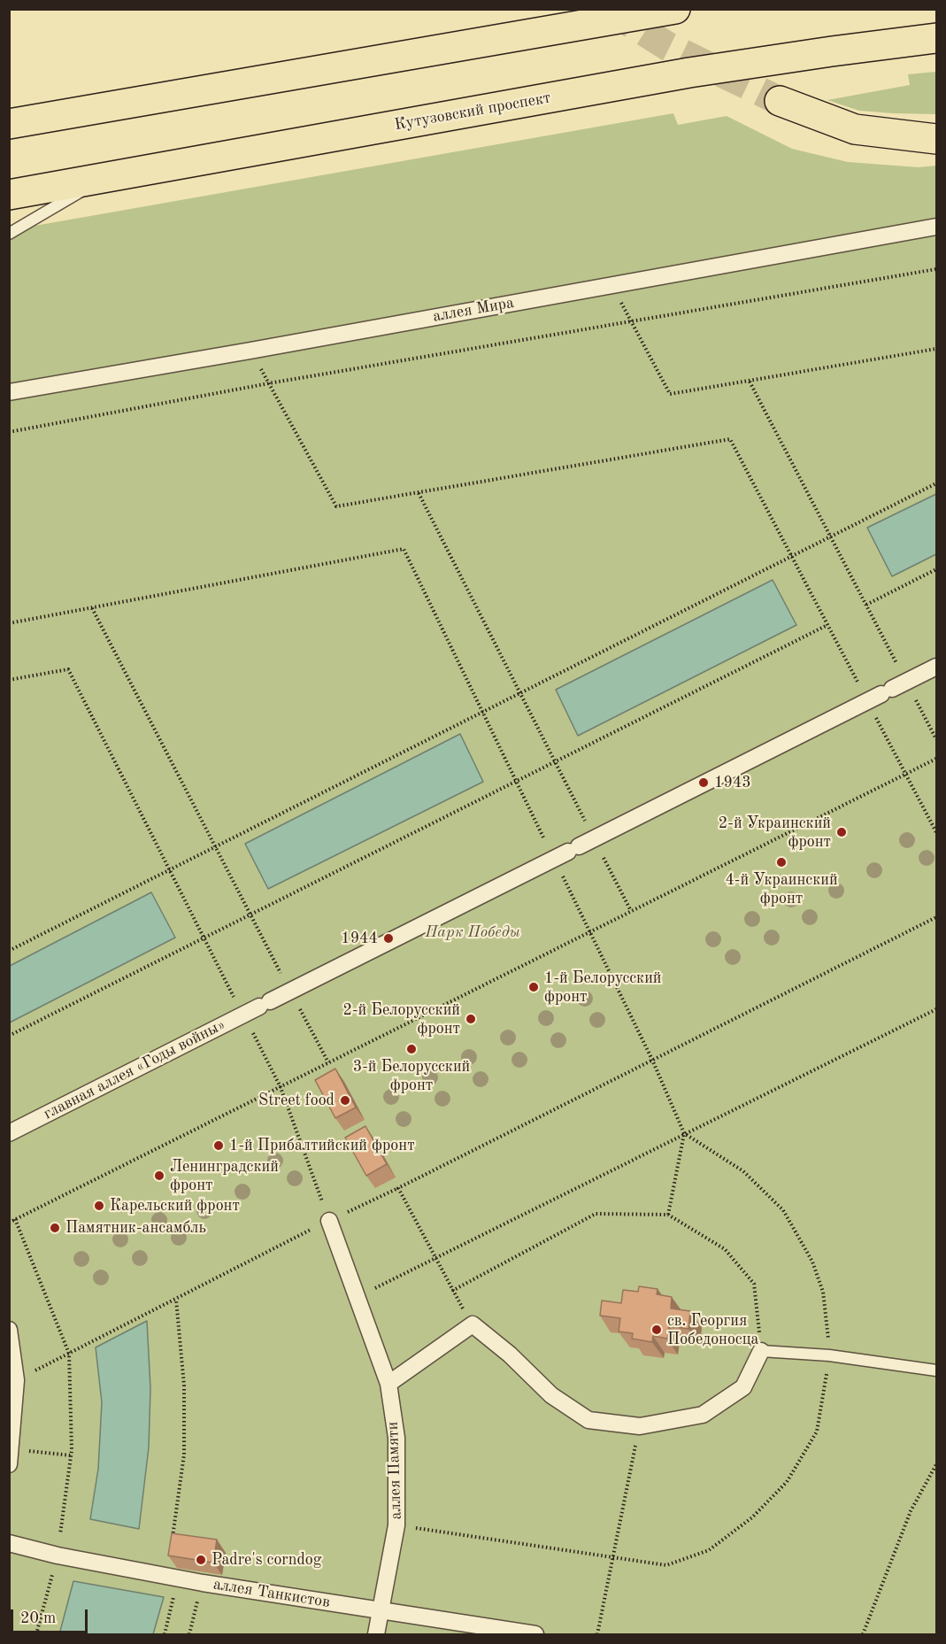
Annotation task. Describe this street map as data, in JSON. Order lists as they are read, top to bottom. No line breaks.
{"streets":{"main road":["Кутузовский проспект"],"street":["аллея Мира","главная аллея «Годы войны»","аллея Памяти","аллея Танкистов"]},"crossings":[["аллея Памяти","аллея Танкистов"]],"parks":["Парк Победы"],"places":["1943","2-й Украинский фронт","4-й Украинский фронт","1944","1-й Белорусский фронт","2-й Белорусский фронт","3-й Белорусский фронт","Street food","1-й Прибалтийский фронт","Ленинградский фронт","Карельский фронт","Памятник-ансамбль","св. Георгия Победоносца","Padre's corndog"],"scale_bar":"20 m"}
